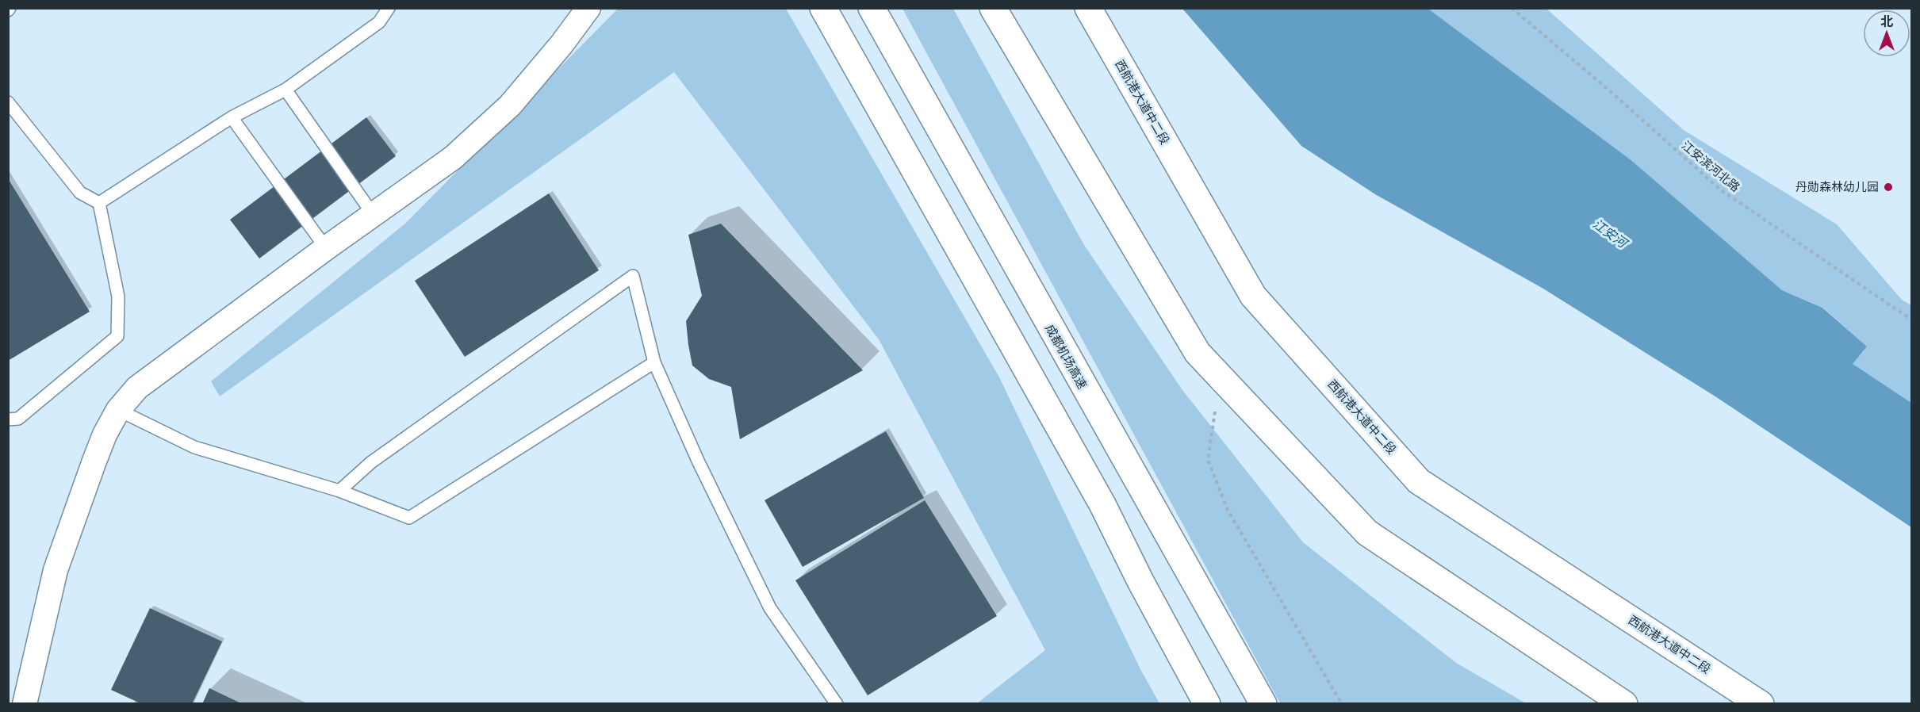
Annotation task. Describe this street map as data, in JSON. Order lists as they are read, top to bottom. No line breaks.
{"streets":{"main road":["西航港大道中二段","成都机场高速"],"path":["江安滨河北路"]},"water":["江安河"],"places":["丹勋森林幼儿园"],"north":"top"}
